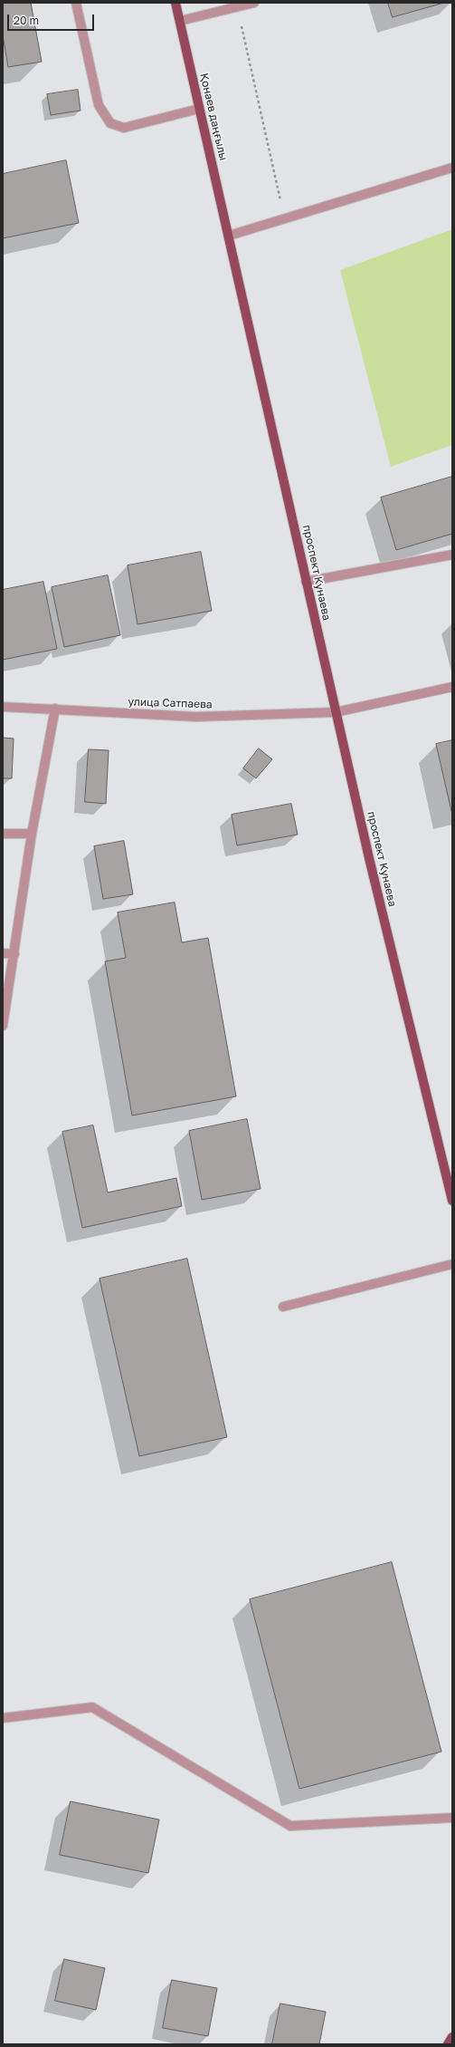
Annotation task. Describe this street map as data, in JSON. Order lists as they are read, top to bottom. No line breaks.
{"streets":{"main road":["Қонаев даңғылы","проспект Кунаева"],"street":["улица Сатпаева"]},"crossings":[["Қонаев даңғылы","проспект Кунаева"],["проспект Кунаева","улица Сатпаева"]],"scale_bar":"20 m"}
